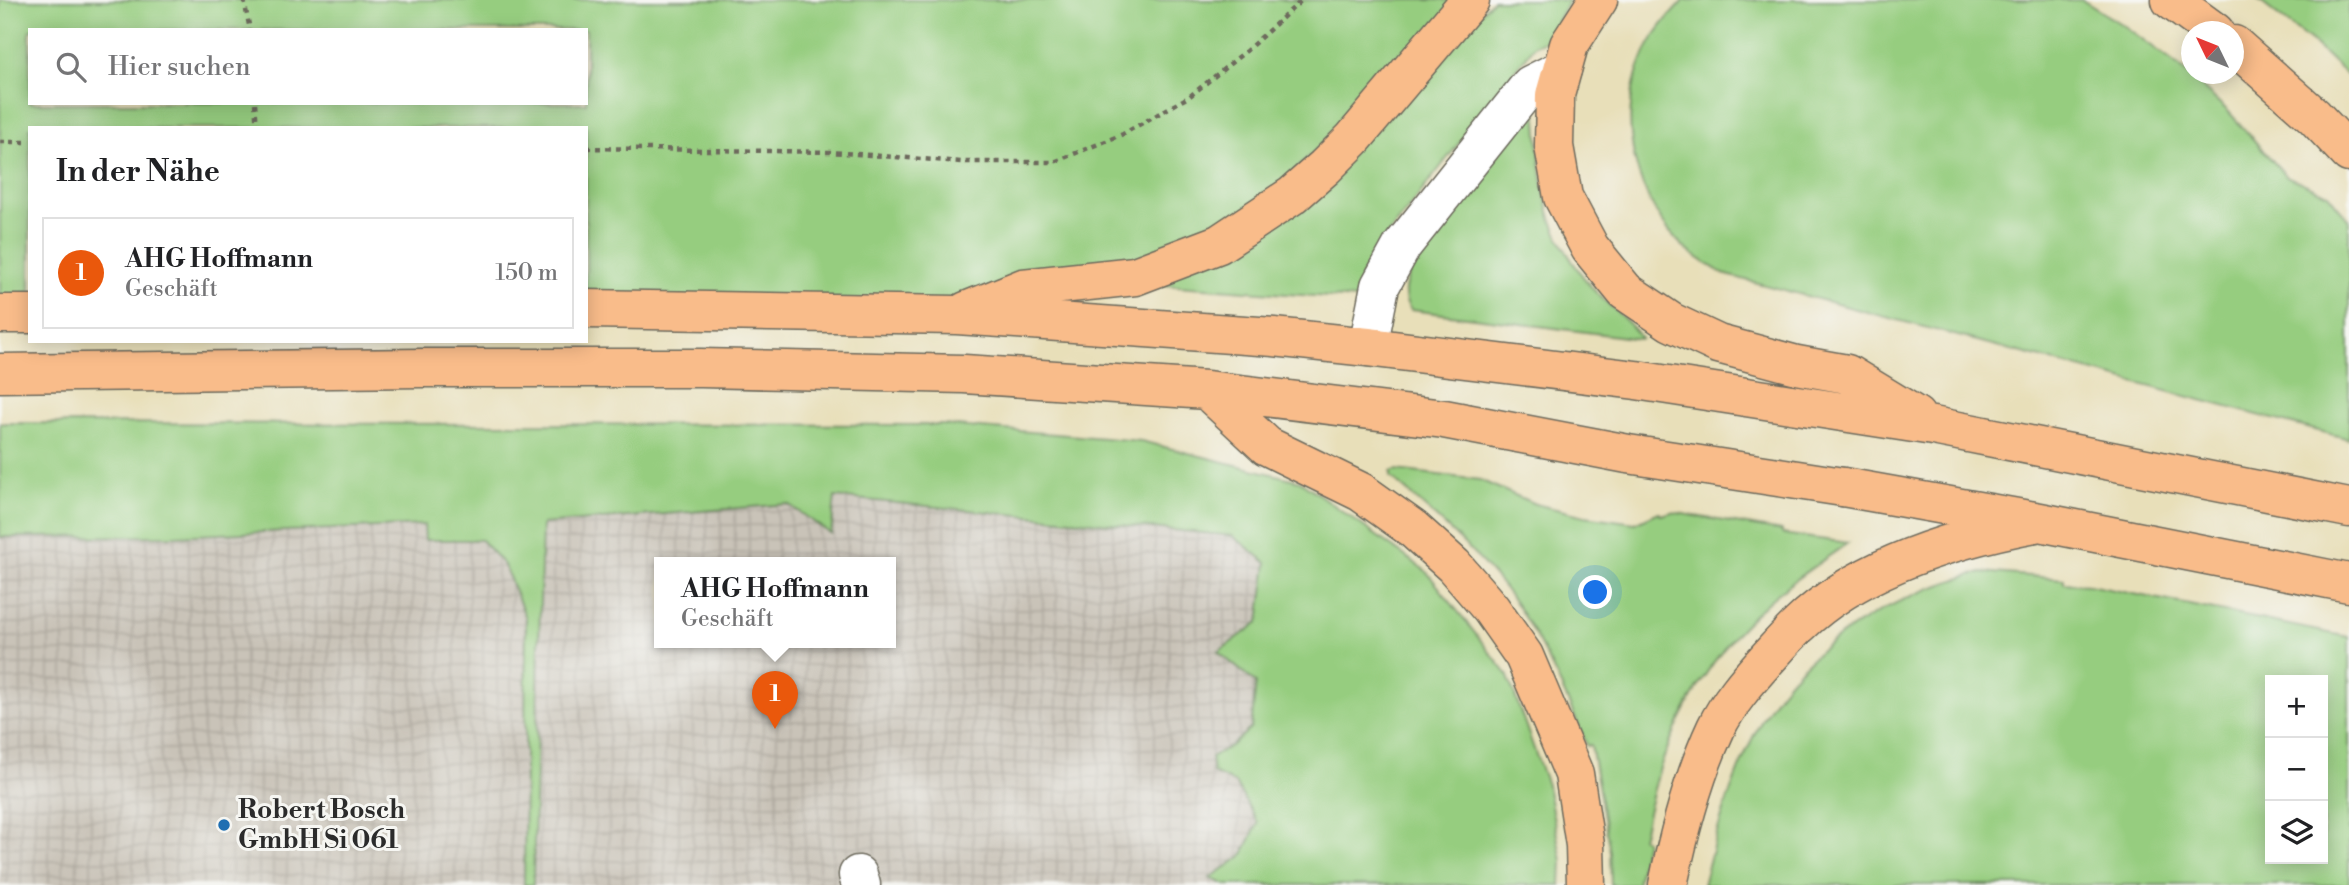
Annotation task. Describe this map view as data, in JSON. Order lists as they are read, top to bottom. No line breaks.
{"places":["Robert Bosch GmbH Si 061"],"north":"top left","page":{"search":"Hier suchen","heading":"In der Nähe","list":[{"mark":"1","name":"AHG Hoffmann","note":"Geschäft","value":"150 m"}],"popup":["AHG Hoffmann","Geschäft"],"pins":"1","map_buttons":["+","−"]}}
